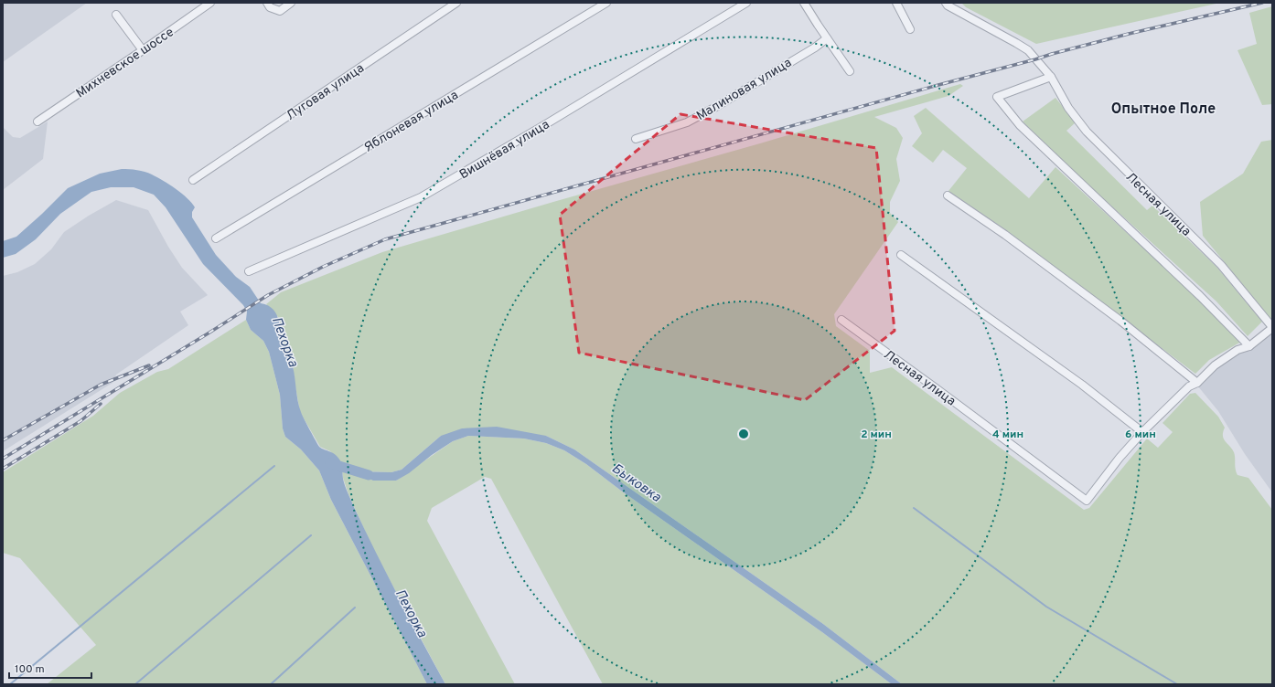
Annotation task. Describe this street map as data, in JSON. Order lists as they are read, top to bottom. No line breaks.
{"streets":{"street":["Михневское шоссе","Малиновая улица","Луговая улица","Яблоневая улица","Вишнёвая улица","Лесная улица"]},"districts":["Опытное Поле"],"water":["Пехорка","Быковка"],"scale_bar":"100 m","rings":["2 мин","4 мин","6 мин"]}
